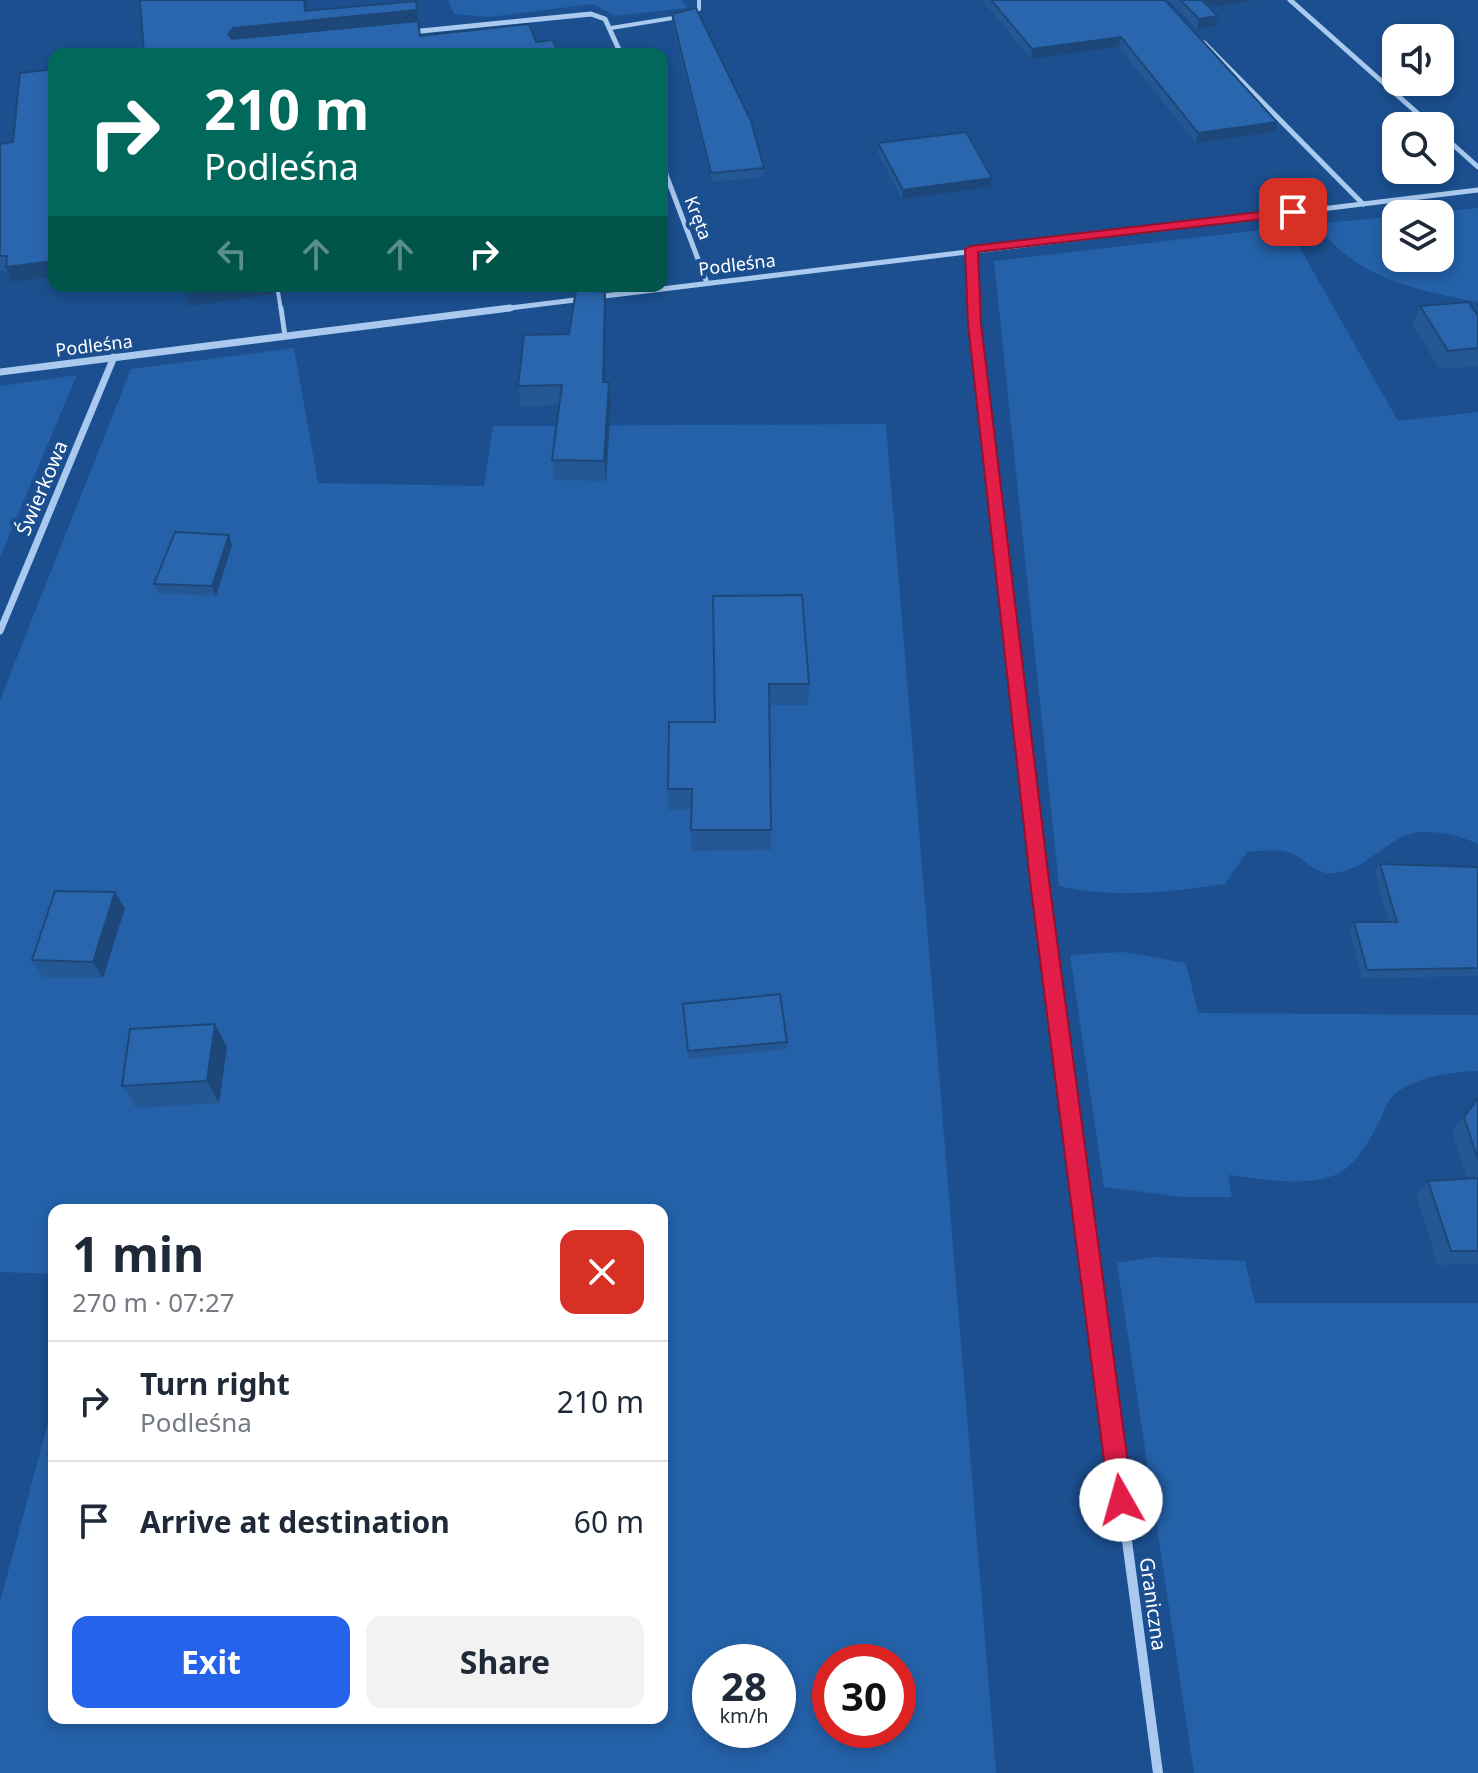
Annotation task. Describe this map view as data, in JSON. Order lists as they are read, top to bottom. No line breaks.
{"streets":{"street":["Kręta","Podleśna","Świerkowa","Graniczna"]},"crossings":[["Kręta","Podleśna"],["Podleśna","Świerkowa"],["Podleśna","Graniczna"]],"page":{"turn":["210 m","Podleśna"],"heading":["1 min","270 m · 07:27"],"list":[{"name":"Turn right","note":"Podleśna","value":"210 m"},{"name":"Arrive at destination","value":"60 m"}],"buttons":["Exit","Share"],"speed":"28 km/h","limit":"30"}}
